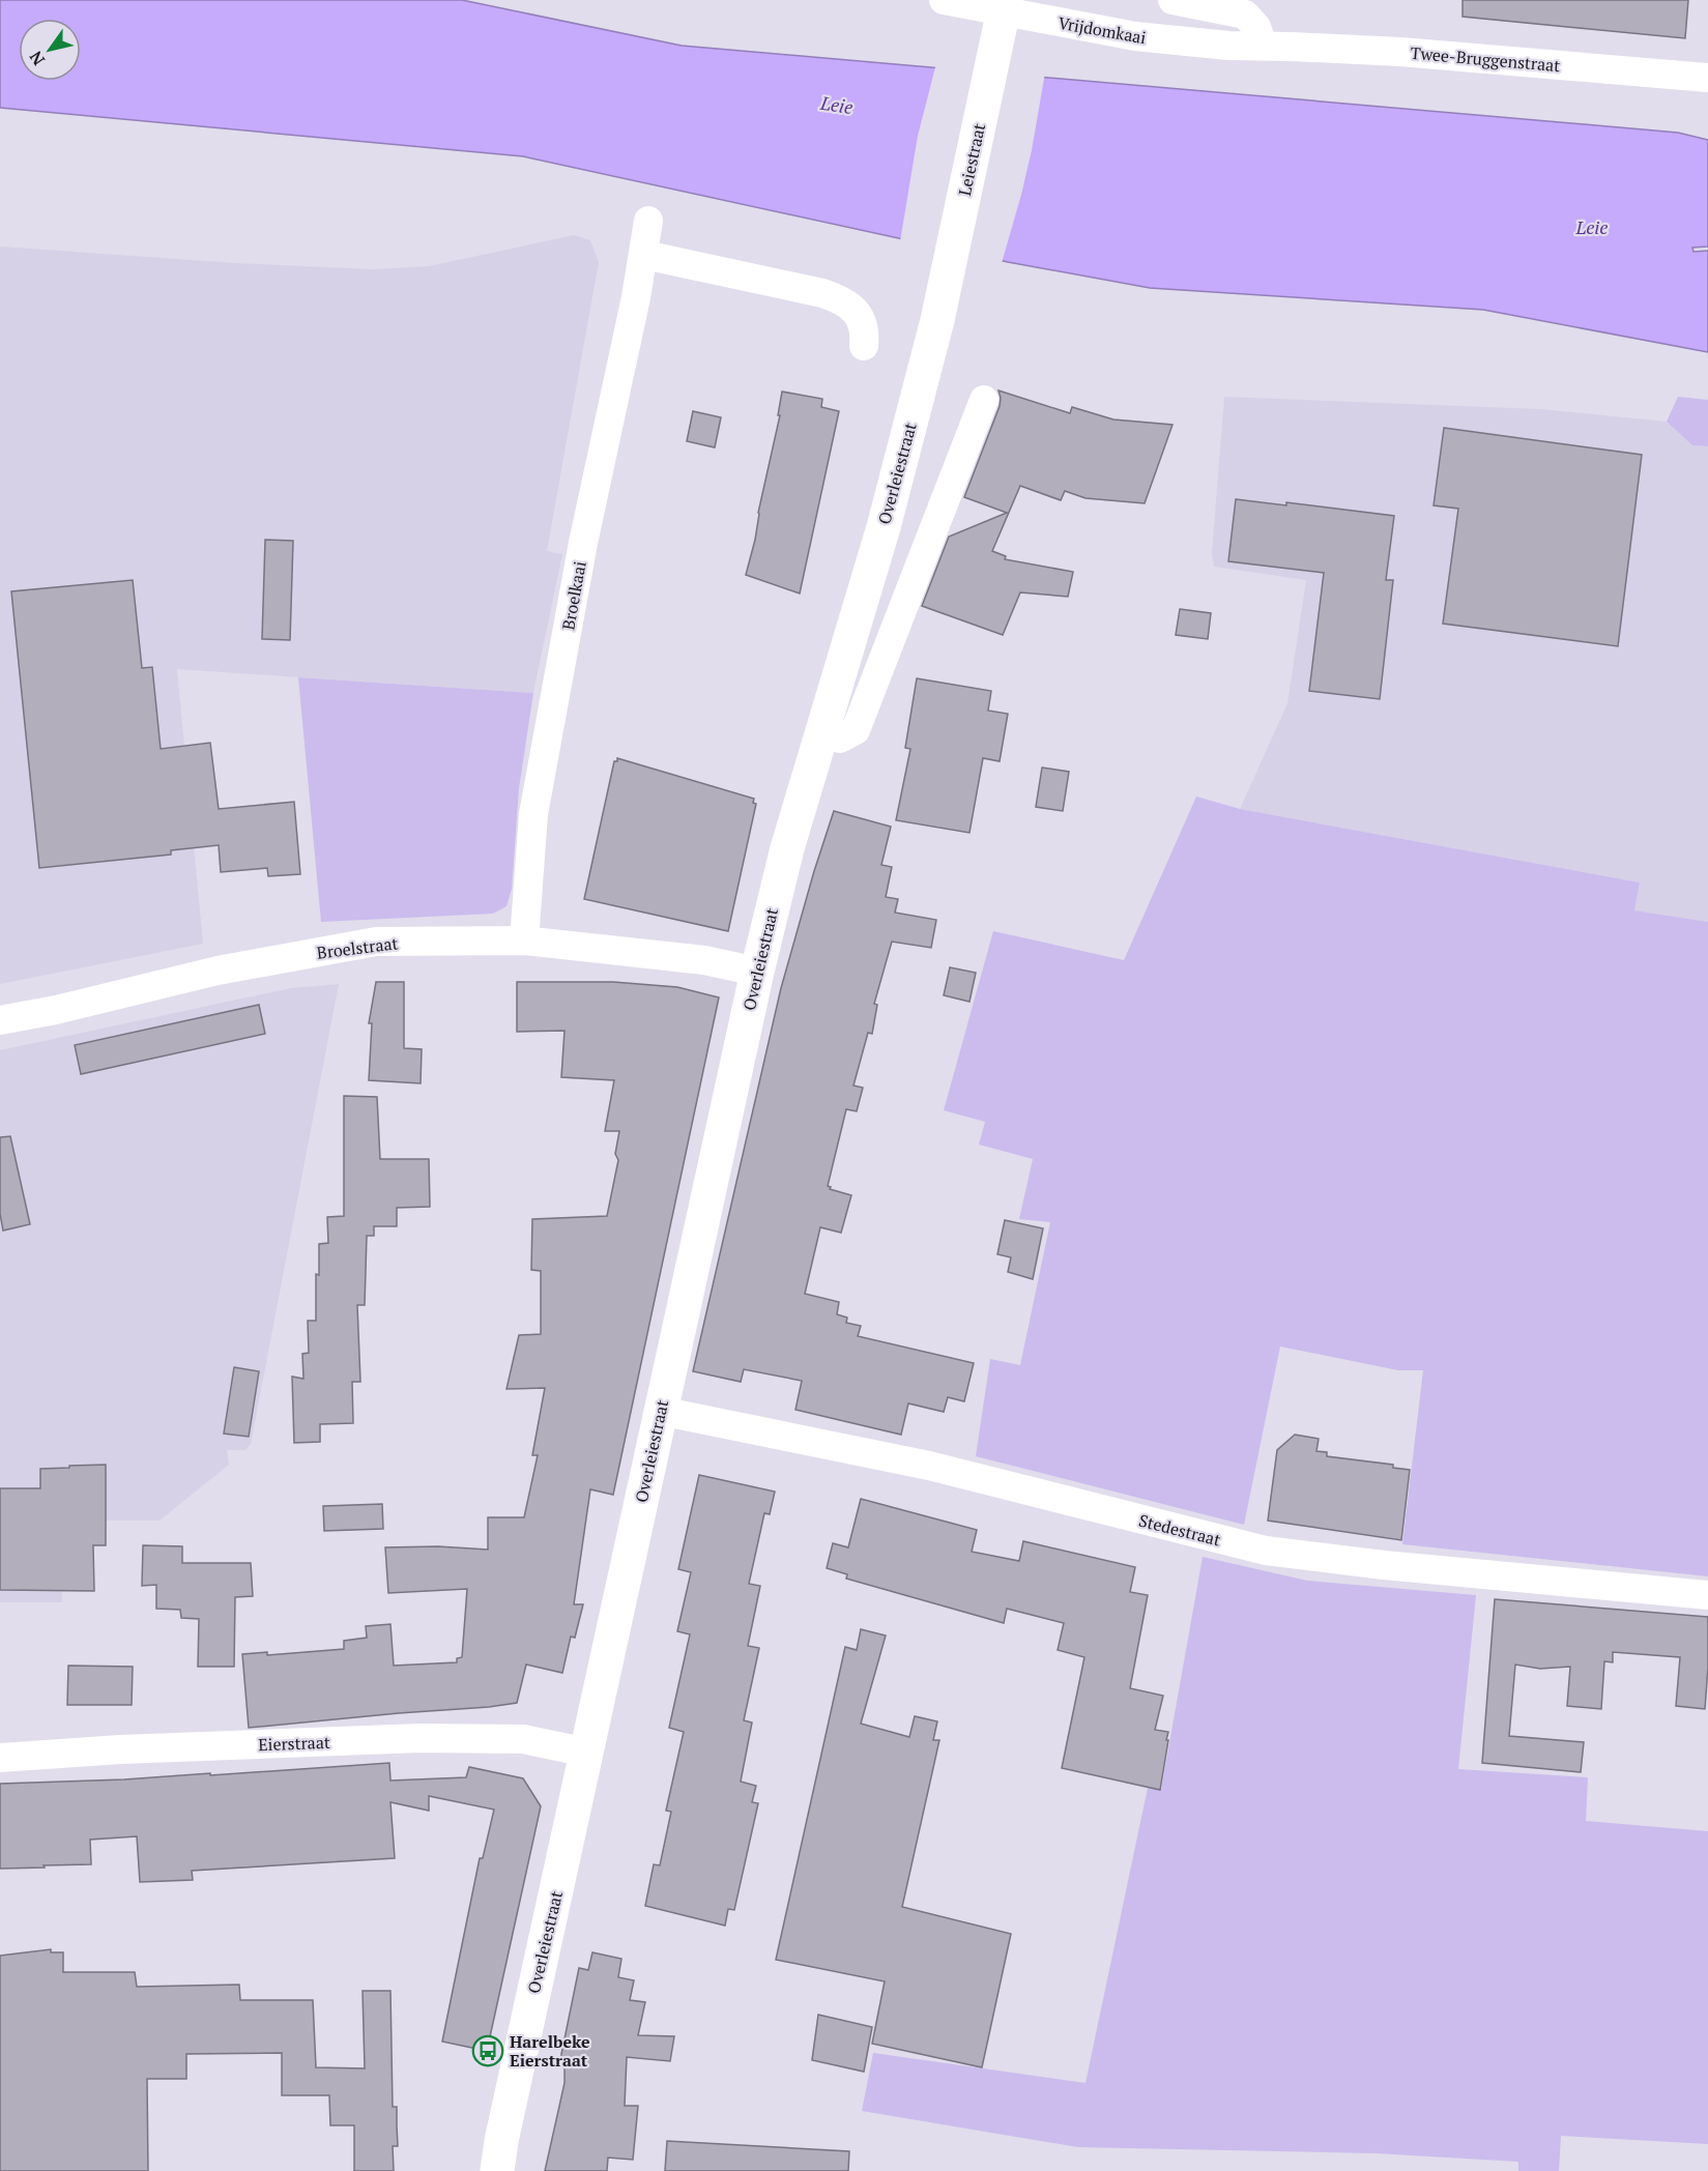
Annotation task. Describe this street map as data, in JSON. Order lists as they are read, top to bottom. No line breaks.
{"streets":{"main road":["Leiestraat","Overleiestraat"],"street":["Vrijdomkaai","Twee-Bruggenstraat","Broelkaai","Broelstraat","Stedestraat","Eierstraat"]},"crossings":[["Vrijdomkaai","Twee-Bruggenstraat"],["Leiestraat","Overleiestraat"],["Overleiestraat","Broelstraat"],["Overleiestraat","Stedestraat"],["Overleiestraat","Eierstraat"],["Broelkaai","Broelstraat"]],"water":["Leie"],"places":{"bus stop":["Harelbeke Eierstraat"]},"north":"bottom left"}
